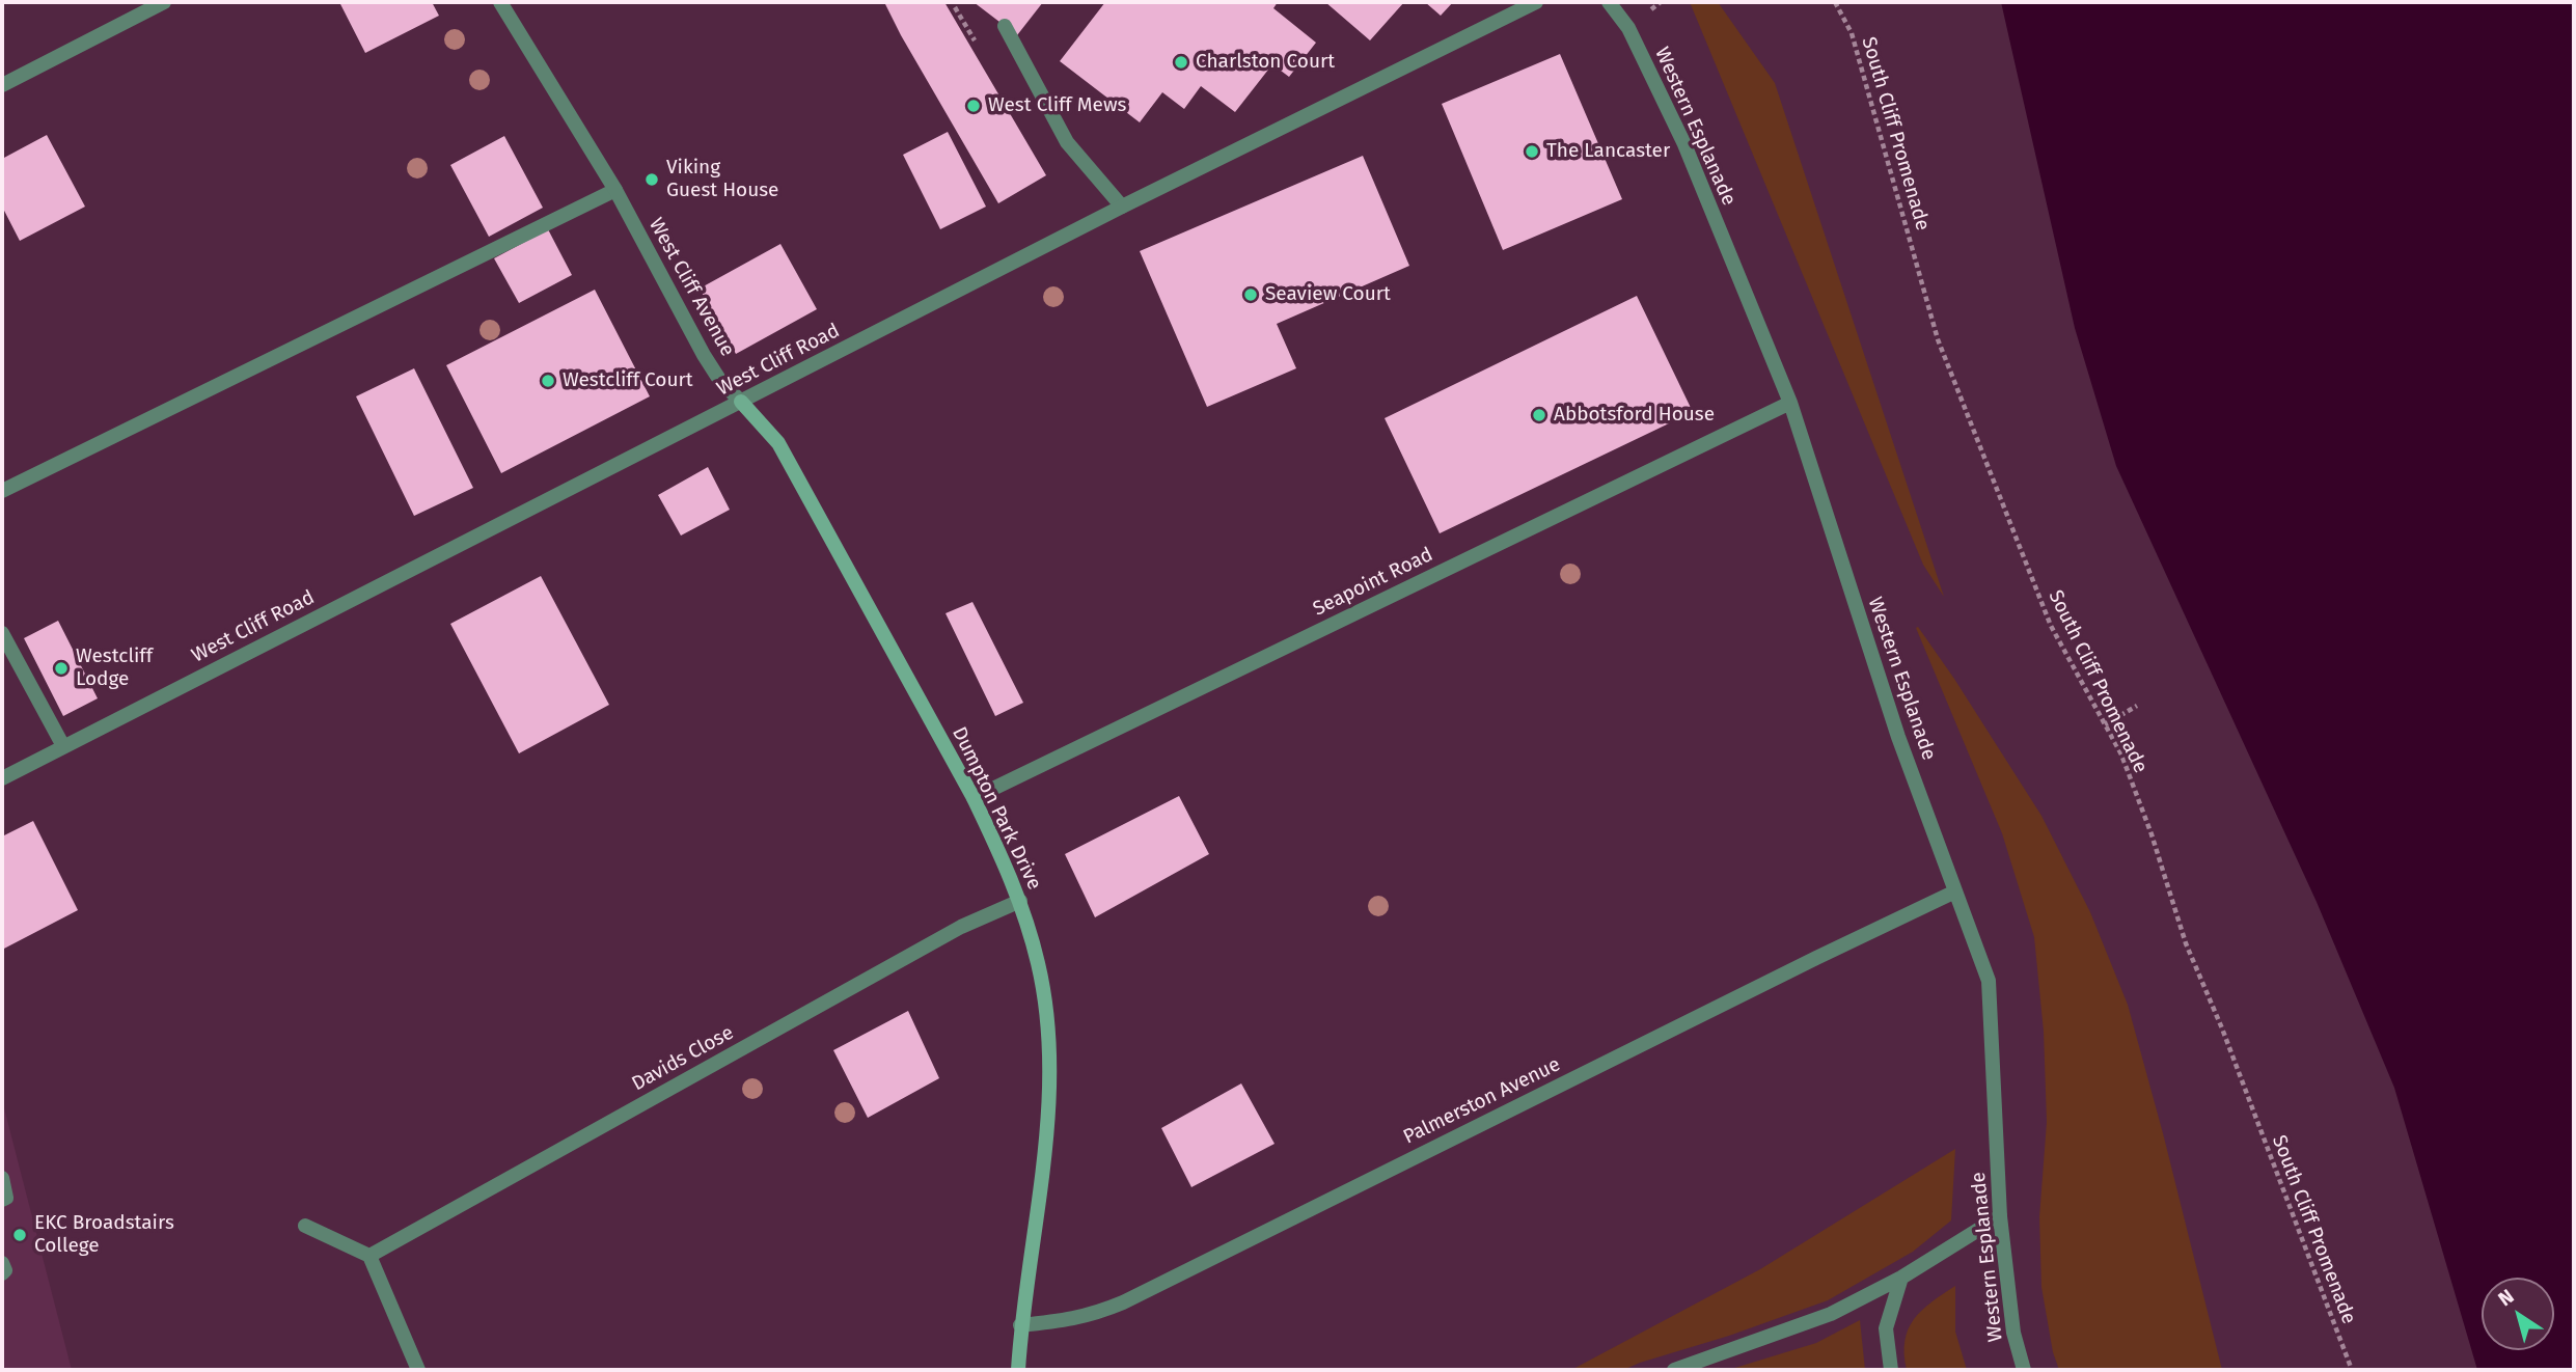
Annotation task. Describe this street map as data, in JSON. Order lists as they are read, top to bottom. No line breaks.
{"streets":{"street":["Western Esplanade","West Cliff Avenue","West Cliff Road","Seapoint Road","Dumpton Park Drive","Davids Close","Palmerston Avenue"],"path":["South Cliff Promenade"]},"crossings":[["Western Esplanade","Seapoint Road"],["Western Esplanade","Palmerston Avenue"],["West Cliff Avenue","West Cliff Road"],["West Cliff Avenue","Dumpton Park Drive"],["West Cliff Road","Dumpton Park Drive"],["Seapoint Road","Dumpton Park Drive"],["Dumpton Park Drive","Davids Close"],["Dumpton Park Drive","Palmerston Avenue"]],"places":["Charlston Court","West Cliff Mews","The Lancaster","Viking Guest House","Seaview Court","Westcliff Court","Abbotsford House","Westcliff Lodge","EKC Broadstairs College"],"north":"top left"}
